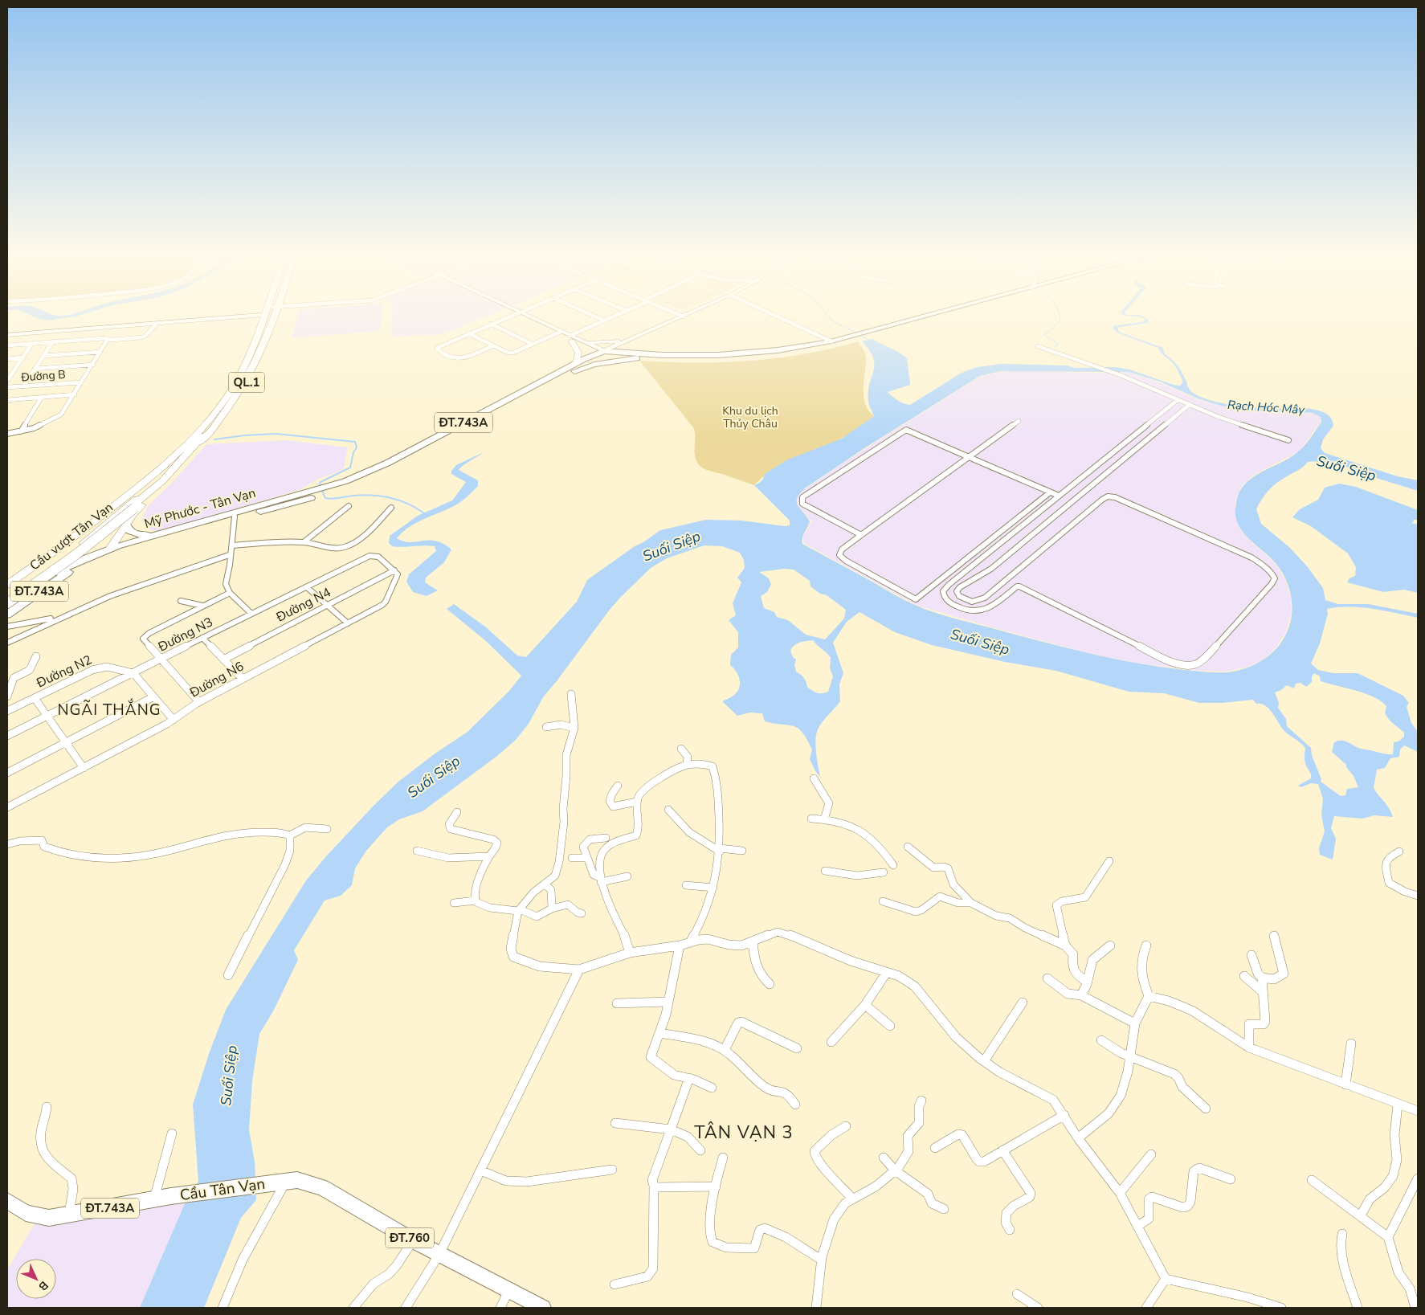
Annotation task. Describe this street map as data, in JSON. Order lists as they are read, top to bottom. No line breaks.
{"streets":{"highway":["QL.1","Cầu vượt Tân Vạn"],"main road":["ĐT.743A","Mỹ Phước - Tân Vạn","Cầu Tân Vạn","ĐT.760"],"street":["Đường B","Đường N4","Đường N3","Đường N2","Đường N6"]},"crossings":[["QL.1","Cầu vượt Tân Vạn"],["ĐT.743A","Mỹ Phước - Tân Vạn"],["ĐT.743A","Cầu Tân Vạn"],["Đường N4","Đường N3"],["Đường N4","Đường N6"],["Đường N3","Đường N2"],["Đường N3","Đường N6"],["Cầu Tân Vạn","ĐT.760"]],"districts":["NGÃI THẮNG","TÂN VẠN 3"],"water":["Rạch Hóc Mây","Suối Siệp"],"parks":["Khu du lịch Thủy Châu"],"north":"bottom right"}
